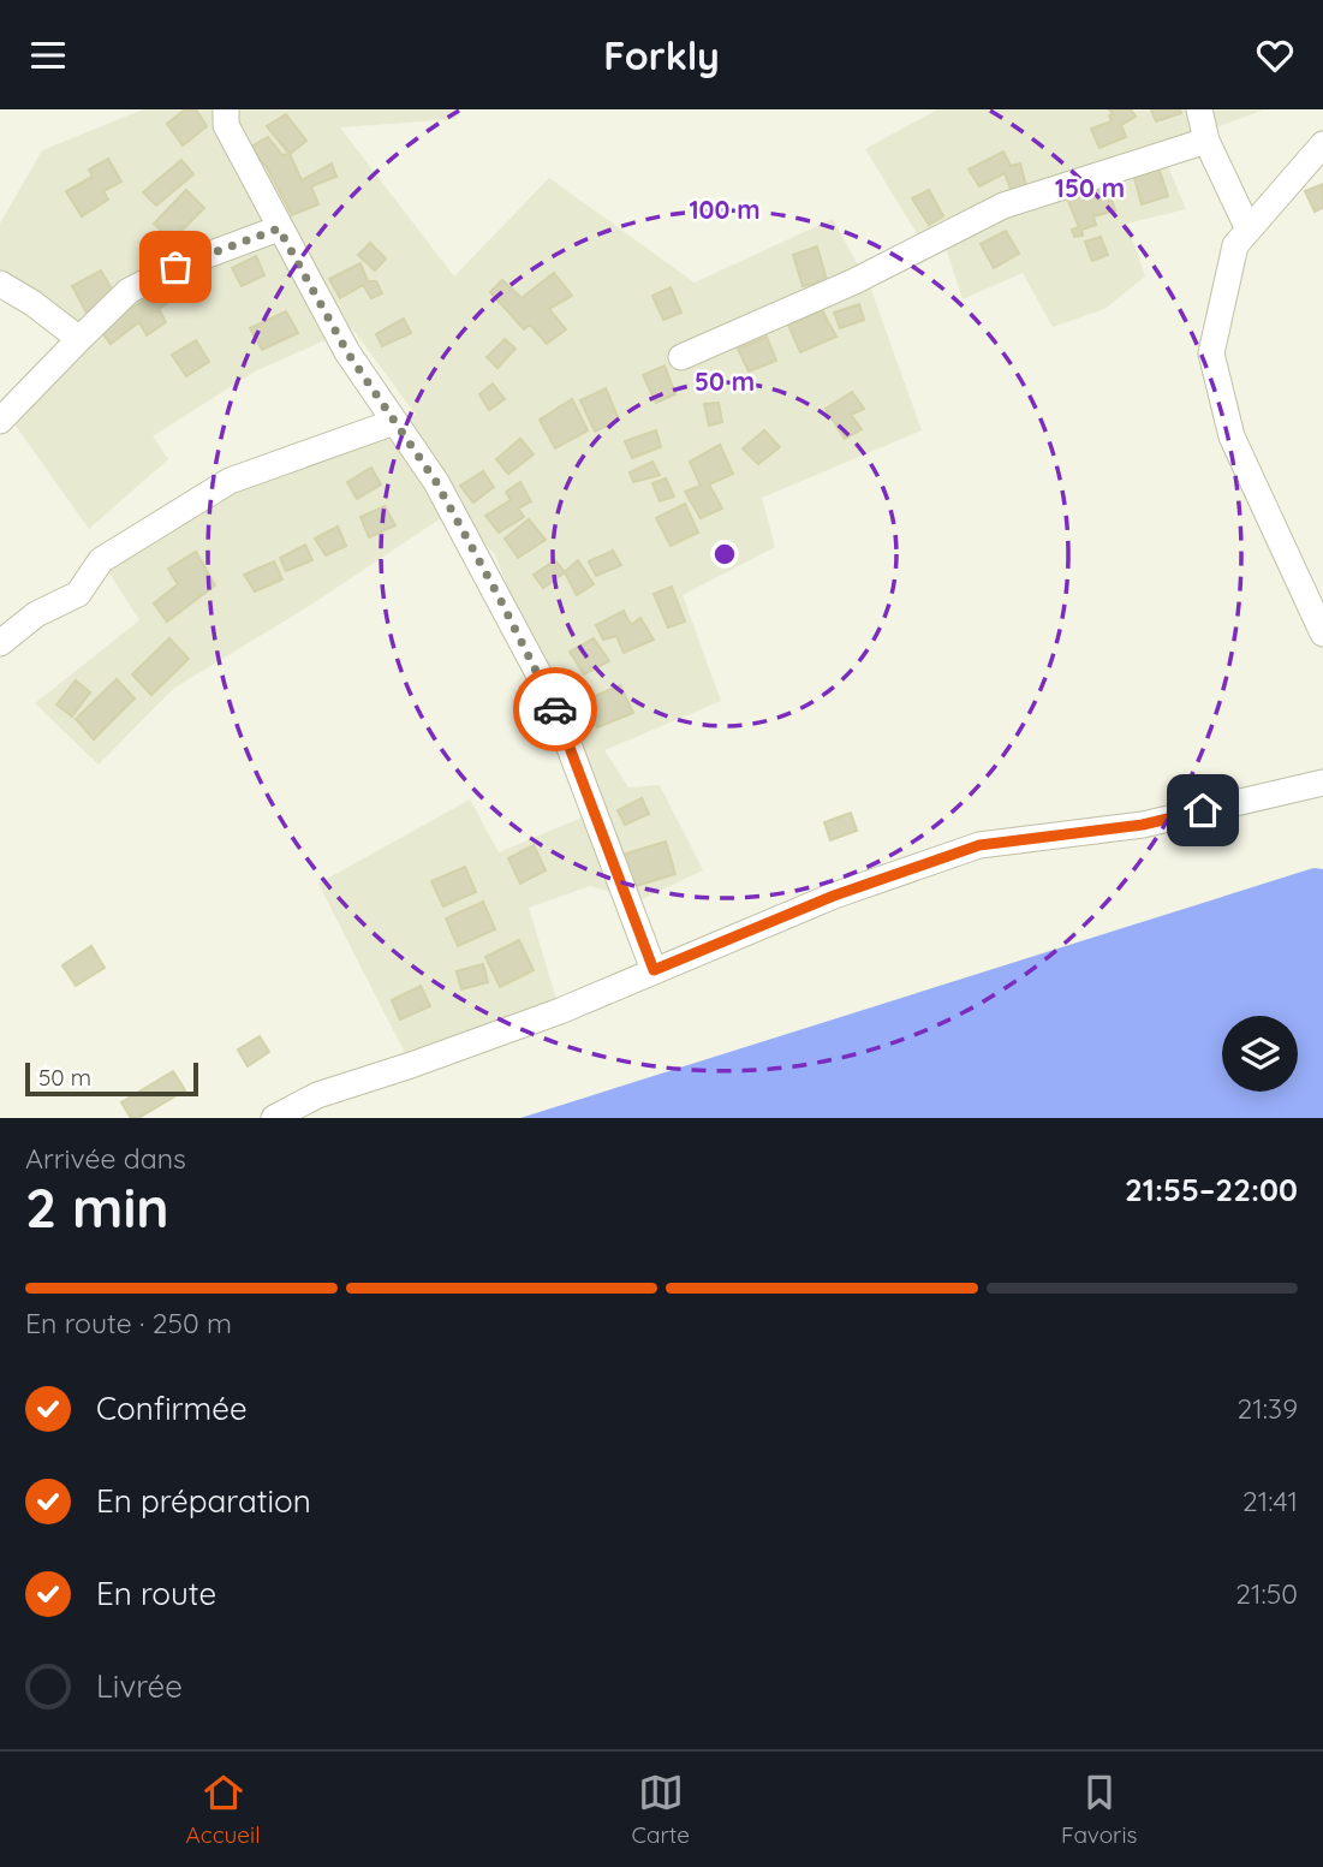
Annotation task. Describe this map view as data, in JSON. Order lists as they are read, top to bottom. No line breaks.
{"scale_bar":"50 m","page":{"header":"Forkly","scale":"50 m","heading":["2 min","Arrivée dans","21:55–22:00"],"bar":"En route · 250 m","list":[["Confirmée","21:39"],["En préparation","21:41"],["En route","21:50"],"Livrée"],"tabs":["Accueil","Carte","Favoris"]},"rings":["150 m","100 m","50 m"]}
